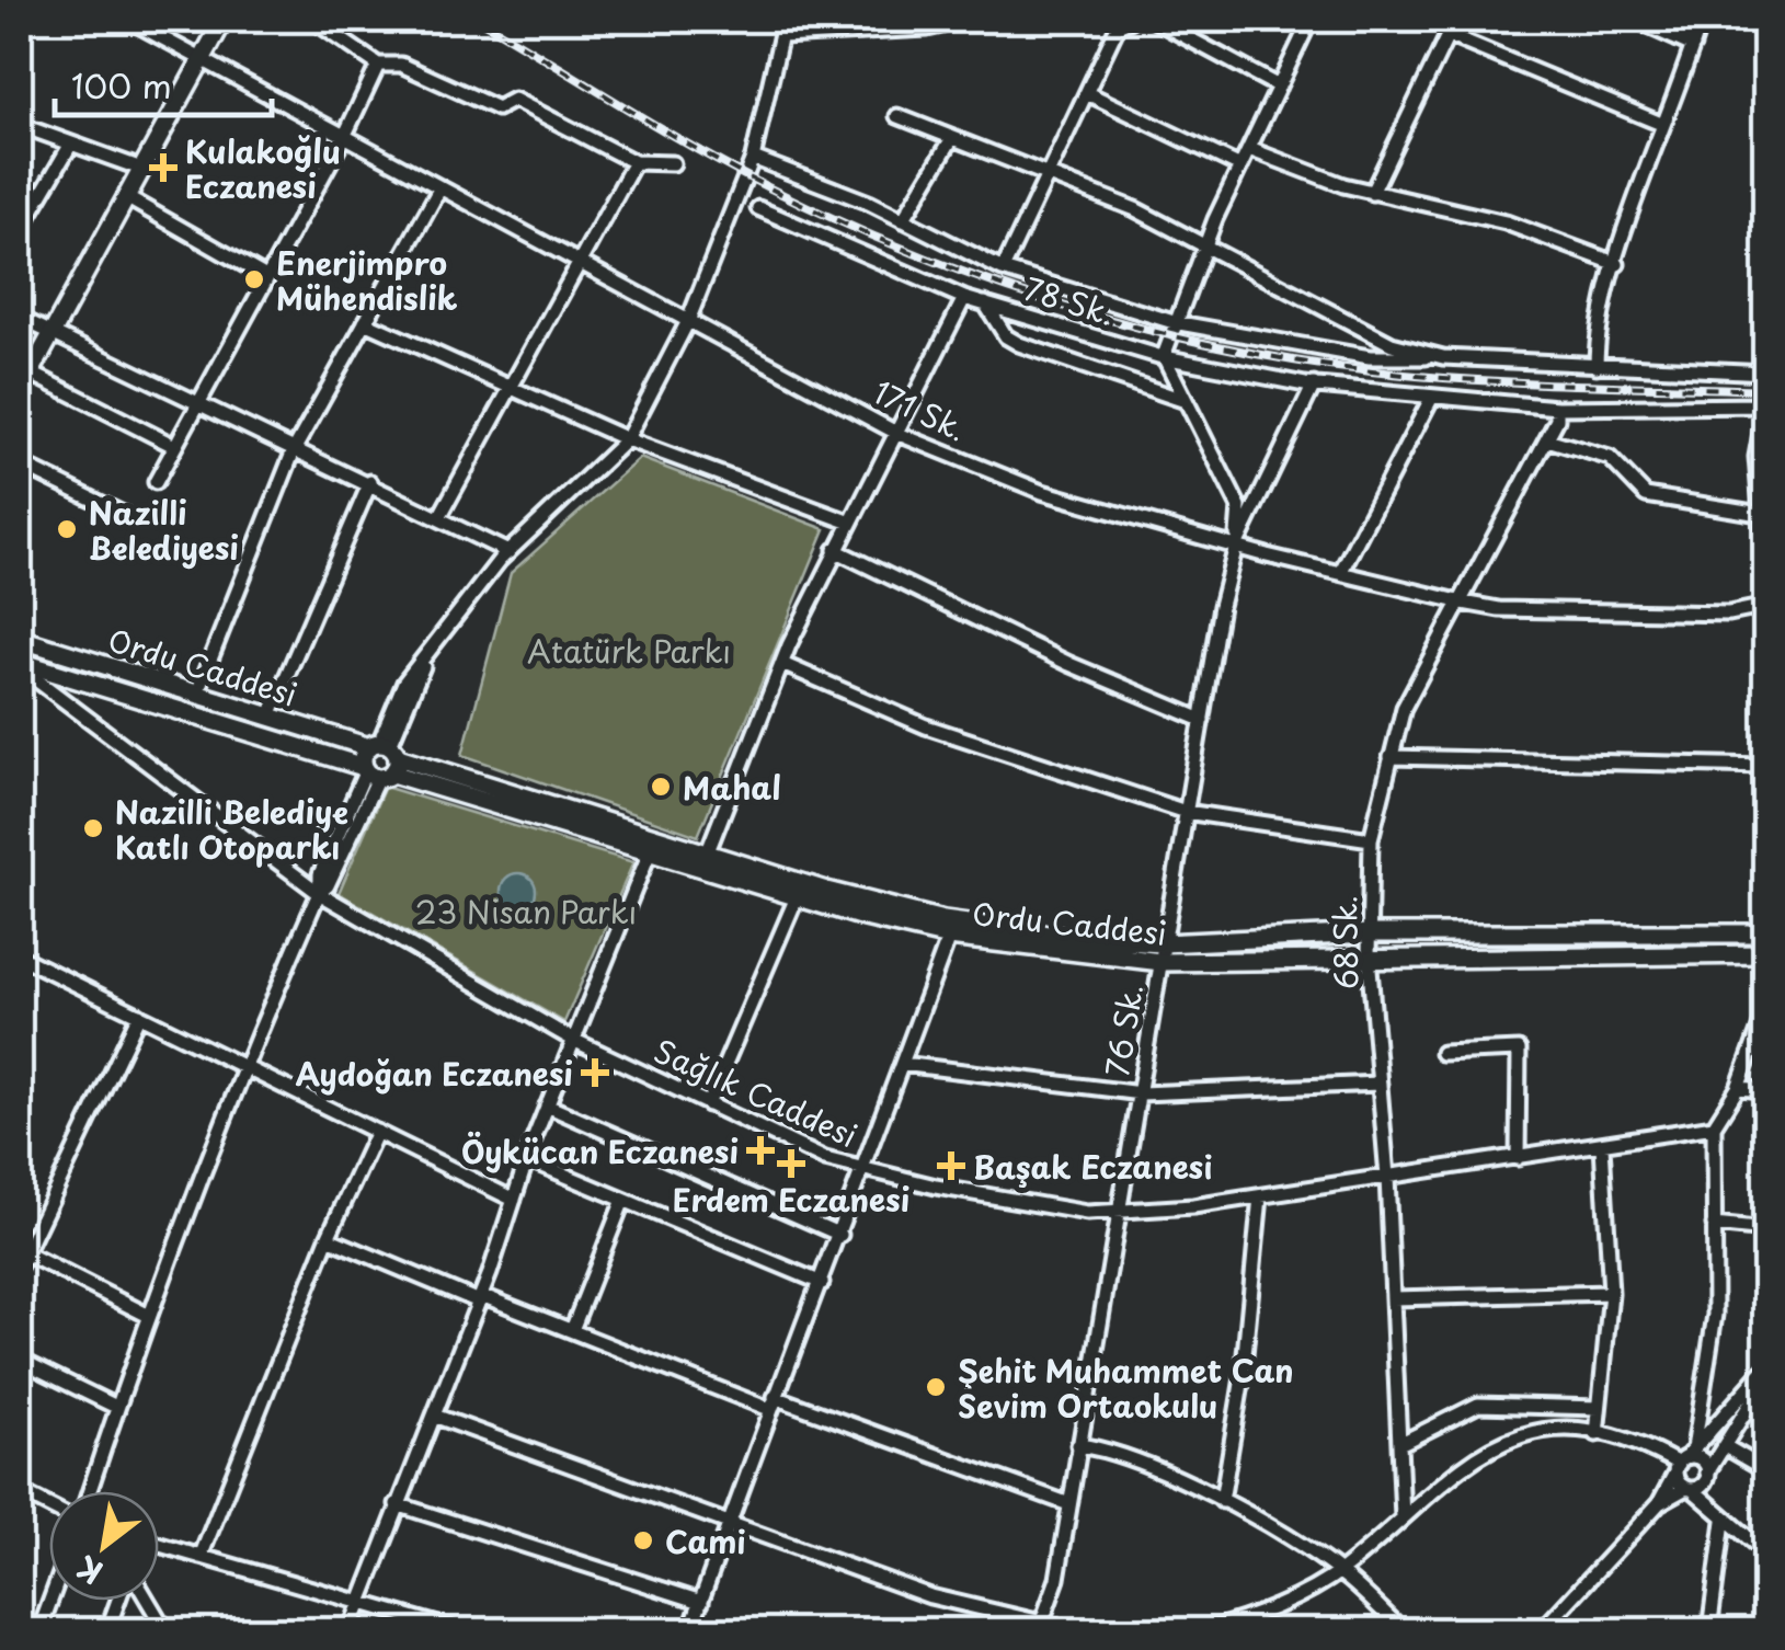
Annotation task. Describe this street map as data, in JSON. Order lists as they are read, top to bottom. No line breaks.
{"streets":{"main road":["Ordu Caddesi"],"street":["78 Sk.","171 Sk.","68 Sk.","76 Sk.","Sağlık Caddesi"]},"crossings":[["78 Sk.","68 Sk."],["78 Sk.","76 Sk."],["171 Sk.","68 Sk."],["171 Sk.","76 Sk."],["Ordu Caddesi","68 Sk."],["Ordu Caddesi","76 Sk."],["Ordu Caddesi","Sağlık Caddesi"],["68 Sk.","Sağlık Caddesi"],["76 Sk.","Sağlık Caddesi"]],"parks":["Atatürk Parkı","23 Nisan Parkı"],"places":{"health":["Kulakoğlu Eczanesi","Aydoğan Eczanesi","Öykücan Eczanesi","Erdem Eczanesi","Başak Eczanesi"],"other":["Enerjimpro Mühendislik","Nazilli Belediyesi","Mahal","Nazilli Belediye Katlı Otoparkı","Şehit Muhammet Can Sevim Ortaokulu","Cami"]},"scale_bar":"100 m","north":"bottom left"}
